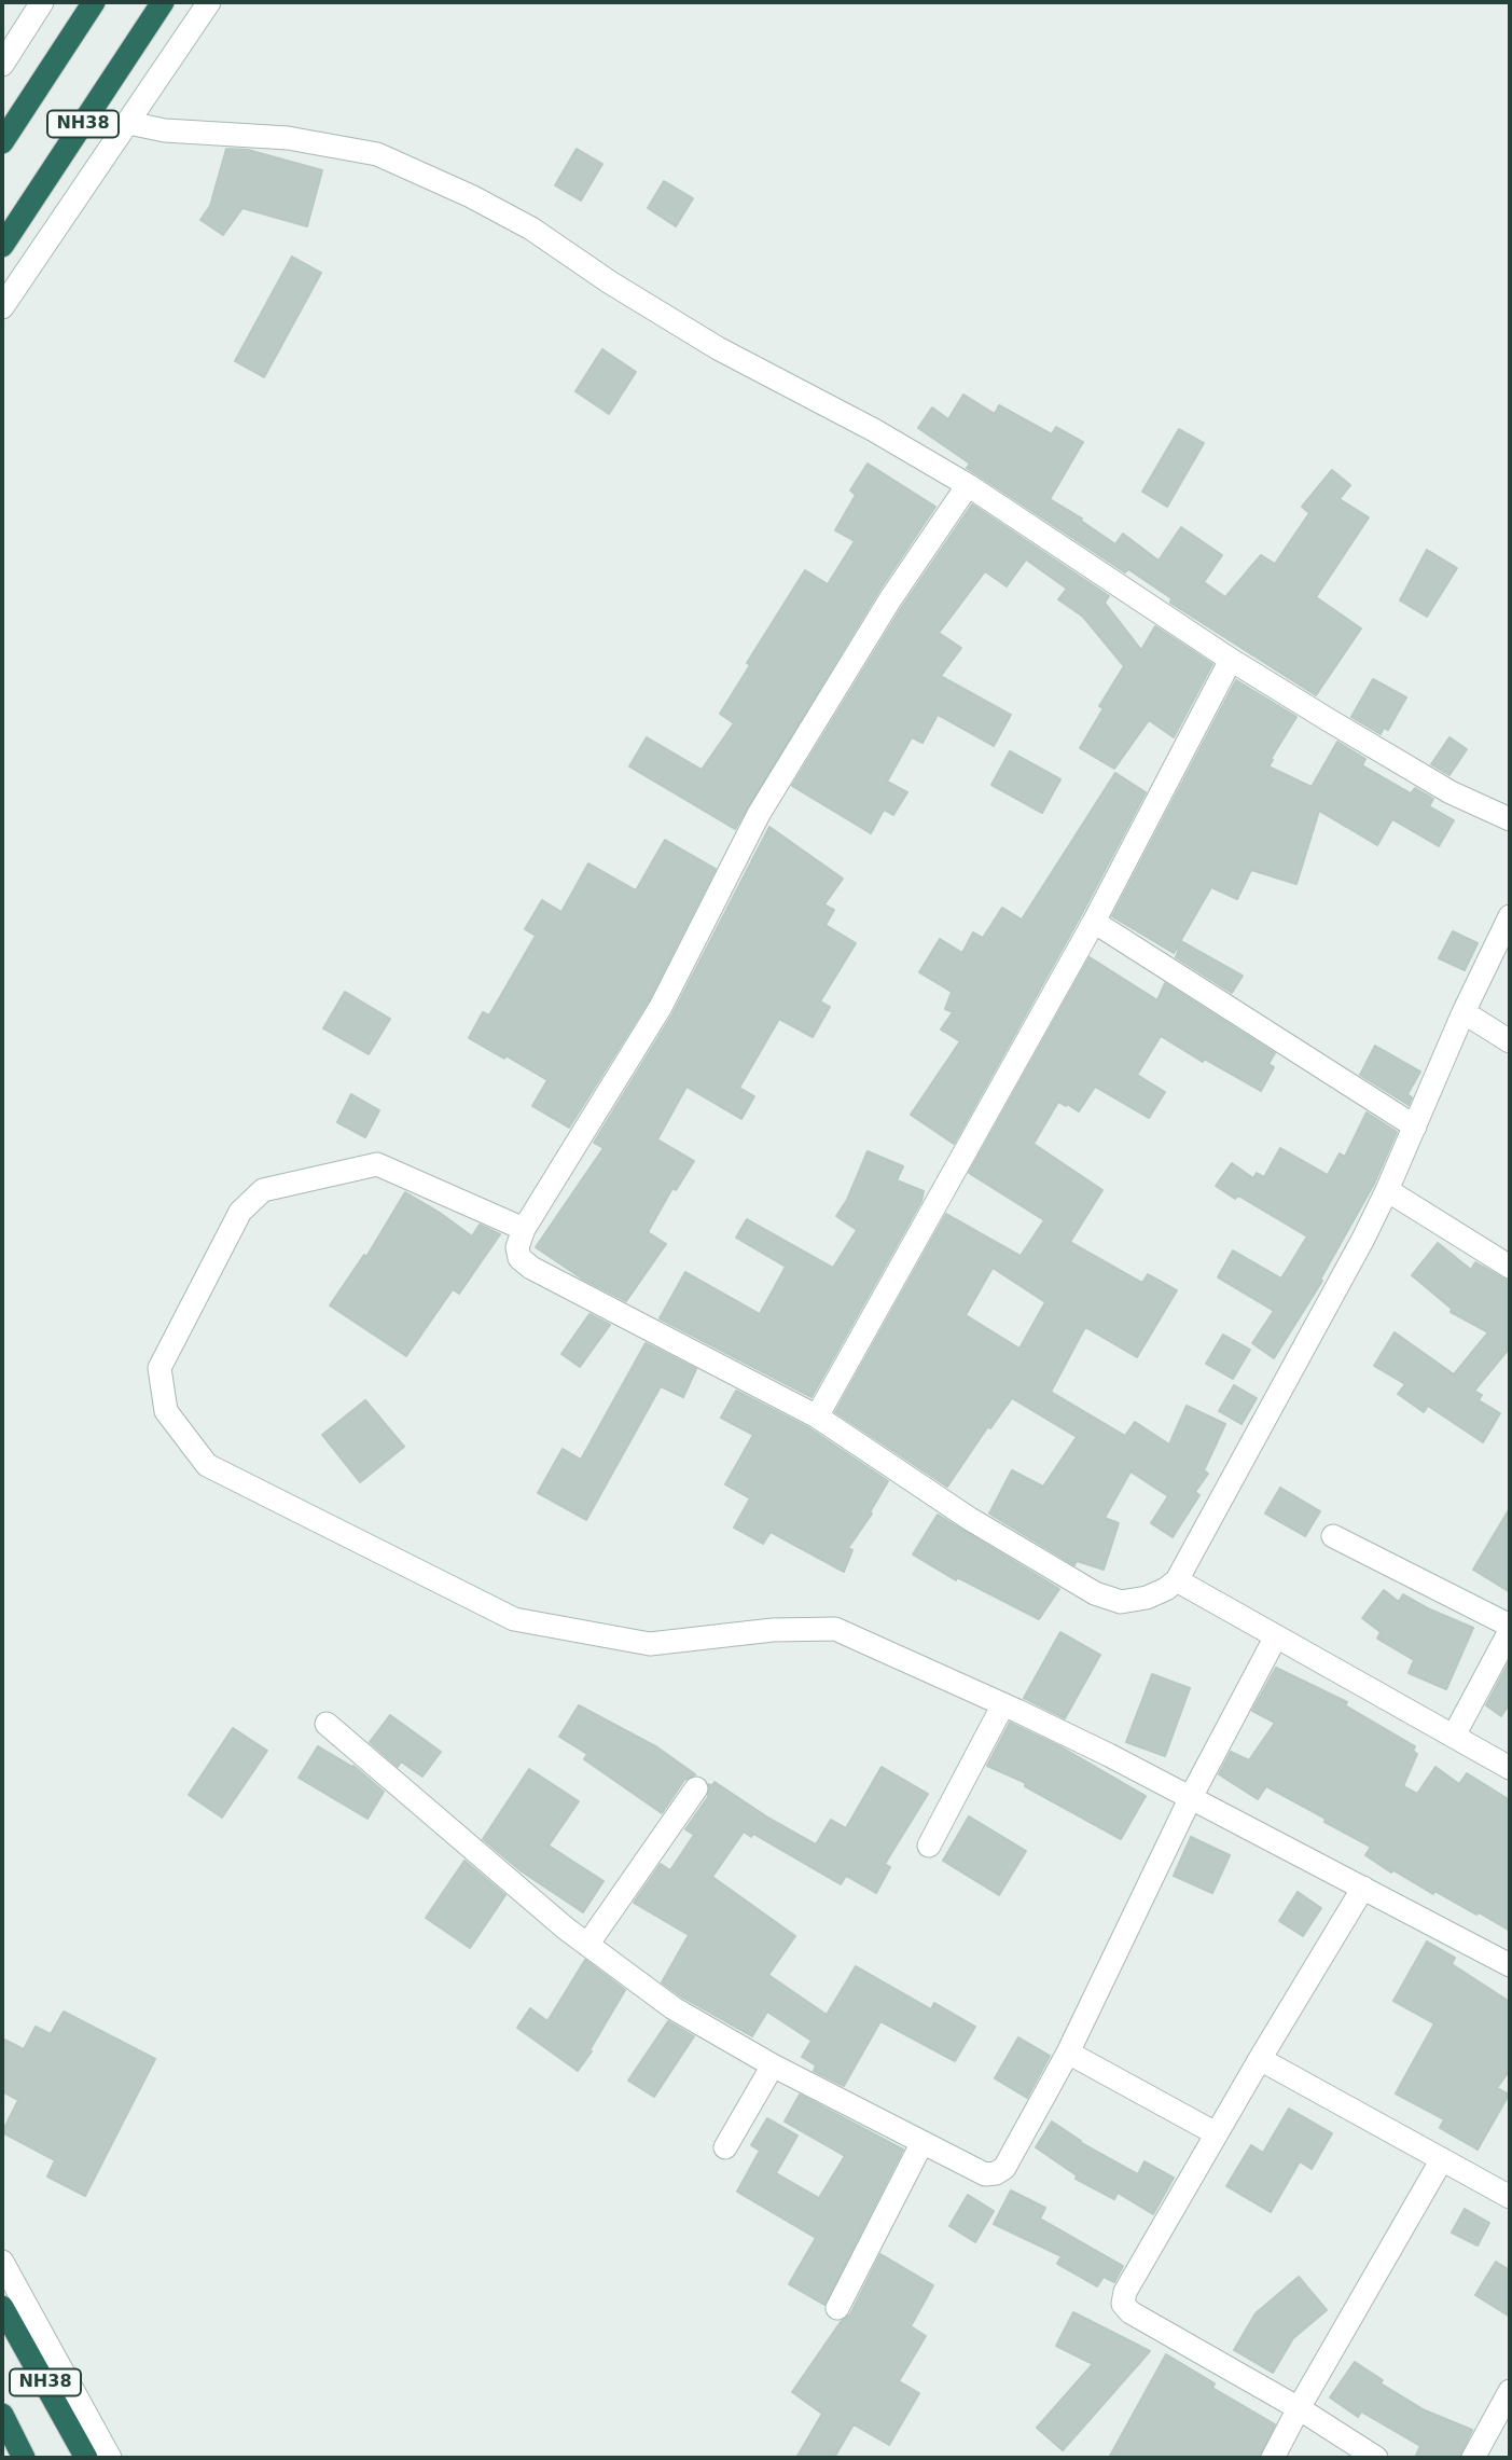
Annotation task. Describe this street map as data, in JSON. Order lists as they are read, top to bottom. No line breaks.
{"streets":{"highway":["NH38"]}}
